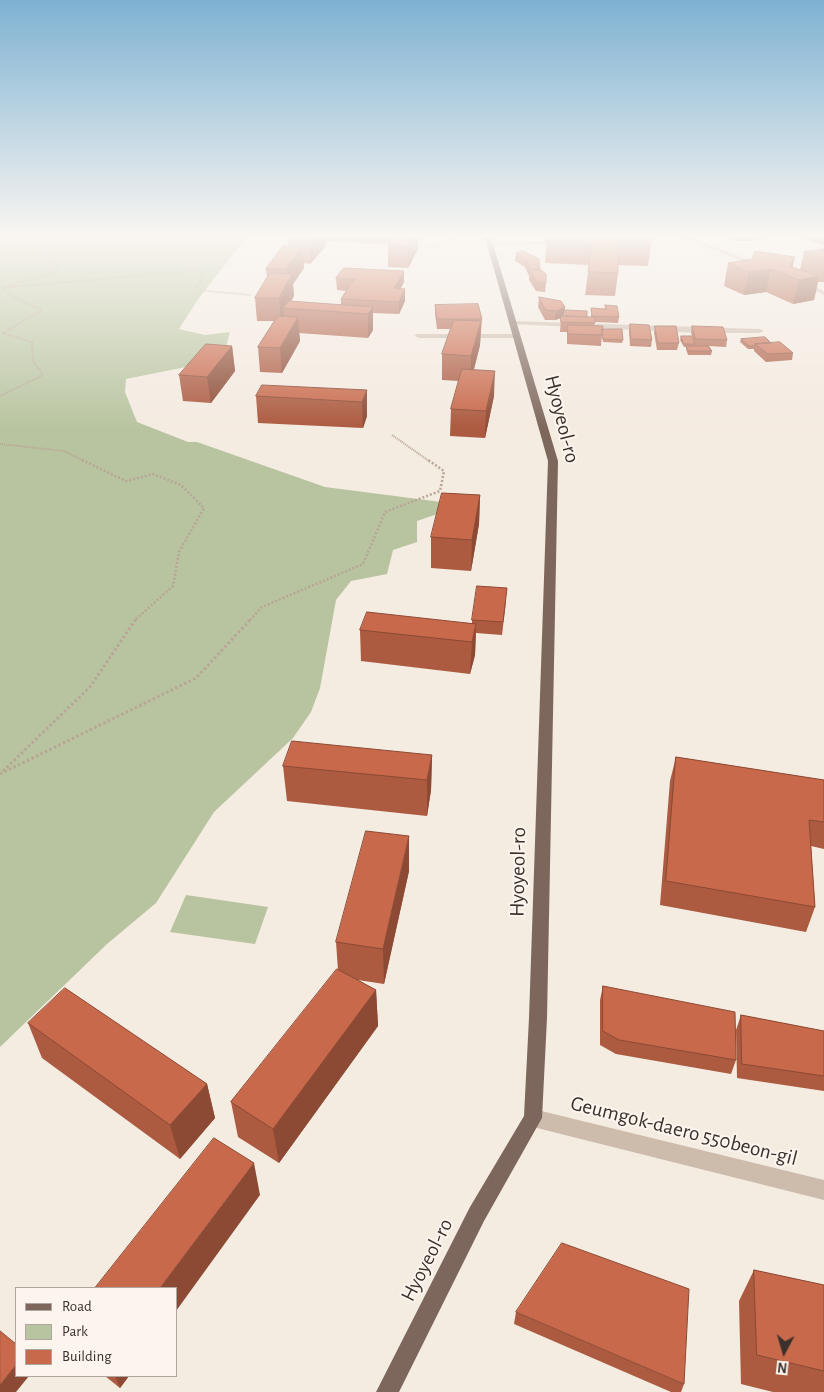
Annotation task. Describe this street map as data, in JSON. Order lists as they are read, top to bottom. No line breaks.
{"streets":{"main road":["Hyoyeol-ro"],"street":["Geumgok-daero 550beon-gil"]},"crossings":[["Hyoyeol-ro","Geumgok-daero 550beon-gil"]],"legend":["Road","Park","Building"],"north":"bottom"}
